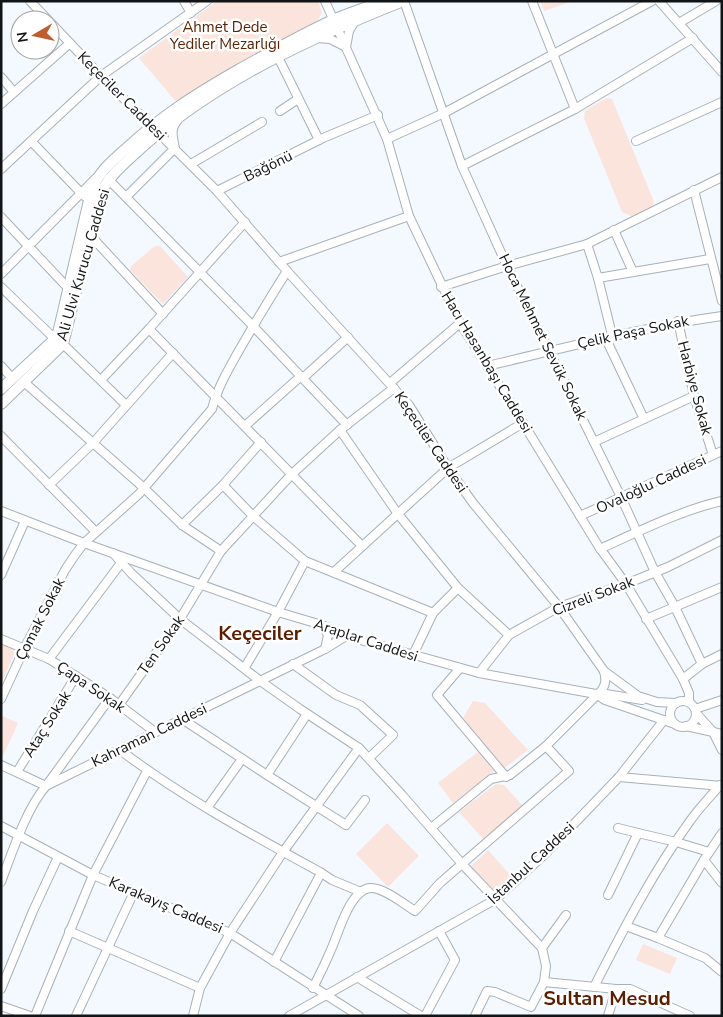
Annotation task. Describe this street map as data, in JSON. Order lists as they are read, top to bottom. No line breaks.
{"streets":{"main road":["Ali Ulvi Kurucu Caddesi"],"street":["Keçeciler Caddesi","Bağönü","Çelik Paşa Sokak","Hoca Mehmet Sevük Sokak","Hacı Hasanbaşı Caddesi","Harbiye Sokak","Ovaloğlu Caddesi","Cizreli Sokak","Çomak Sokak","Araplar Caddesi","Ten Sokak","Çapa Sokak","Ataç Sokak","Kahraman Caddesi","İstanbul Caddesi","Karakayış Caddesi"]},"crossings":[["Keçeciler Caddesi","Bağönü"],["Keçeciler Caddesi","Ali Ulvi Kurucu Caddesi"],["Keçeciler Caddesi","Hacı Hasanbaşı Caddesi"],["Keçeciler Caddesi","Cizreli Sokak"],["Keçeciler Caddesi","Çomak Sokak"],["Keçeciler Caddesi","Araplar Caddesi"],["Keçeciler Caddesi","Ten Sokak"],["Bağönü","Hacı Hasanbaşı Caddesi"],["Ali Ulvi Kurucu Caddesi","Hoca Mehmet Sevük Sokak"],["Ali Ulvi Kurucu Caddesi","Hacı Hasanbaşı Caddesi"],["Çelik Paşa Sokak","Hoca Mehmet Sevük Sokak"],["Çelik Paşa Sokak","Hacı Hasanbaşı Caddesi"],["Çelik Paşa Sokak","Harbiye Sokak"],["Hoca Mehmet Sevük Sokak","Ovaloğlu Caddesi"],["Hoca Mehmet Sevük Sokak","Cizreli Sokak"],["Hacı Hasanbaşı Caddesi","Ovaloğlu Caddesi"],["Hacı Hasanbaşı Caddesi","Cizreli Sokak"],["Hacı Hasanbaşı Caddesi","Araplar Caddesi"],["Hacı Hasanbaşı Caddesi","Ten Sokak"],["Harbiye Sokak","Ovaloğlu Caddesi"],["Cizreli Sokak","Araplar Caddesi"],["Çomak Sokak","Araplar Caddesi"],["Çomak Sokak","Çapa Sokak"],["Araplar Caddesi","Ten Sokak"],["Araplar Caddesi","Kahraman Caddesi"],["Araplar Caddesi","İstanbul Caddesi"],["Ten Sokak","Çapa Sokak"],["Çapa Sokak","Ataç Sokak"],["Çapa Sokak","Kahraman Caddesi"],["İstanbul Caddesi","Karakayış Caddesi"]],"districts":["Keçeciler","Sultan Mesud"],"parks":["Ahmet Dede Yediler Mezarlığı"],"north":"left"}
